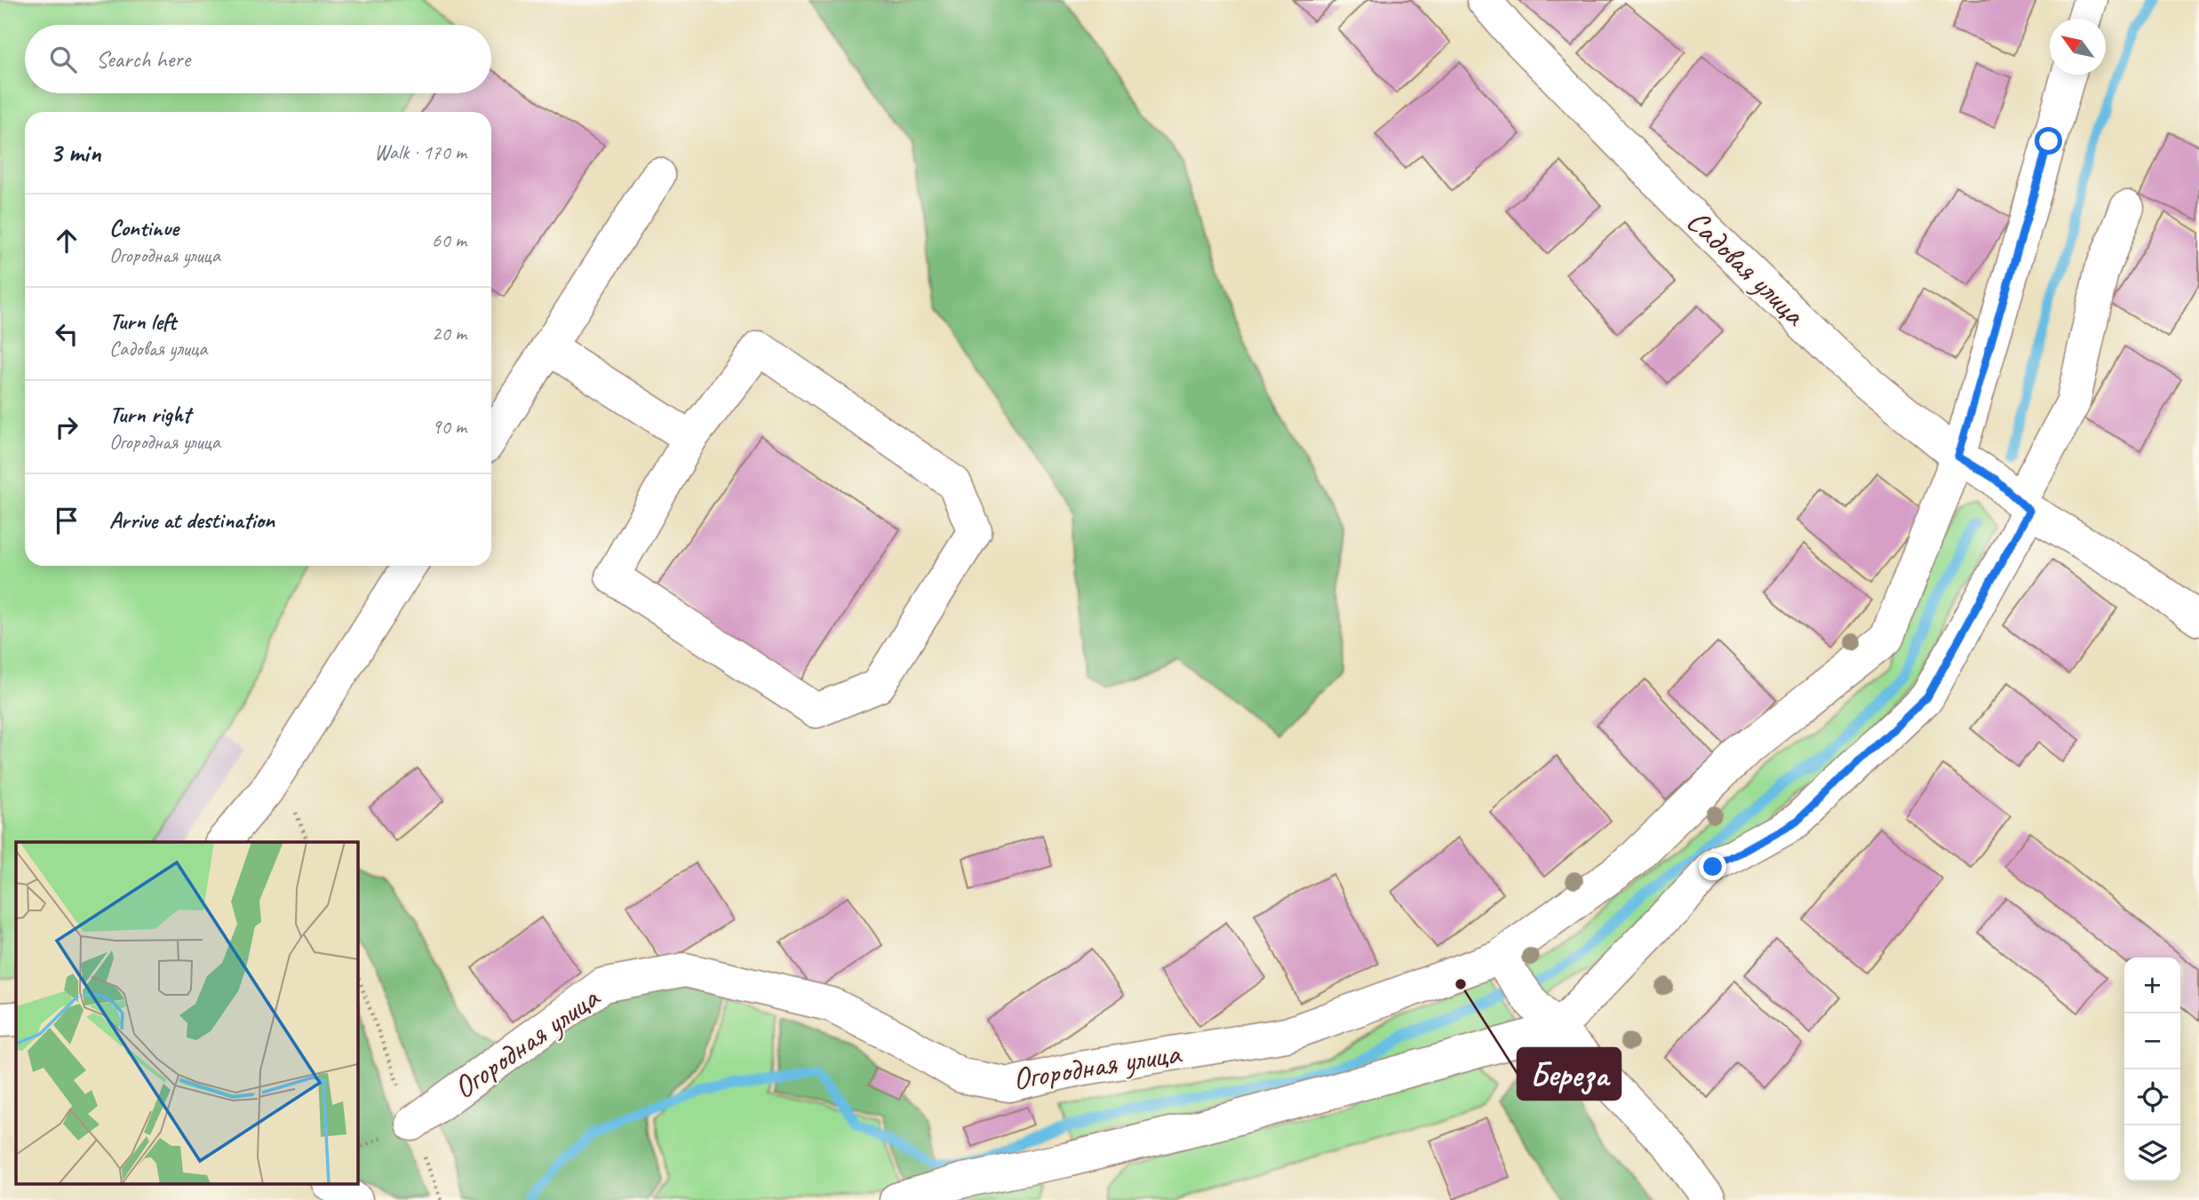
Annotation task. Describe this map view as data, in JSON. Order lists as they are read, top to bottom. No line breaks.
{"streets":{"street":["Садовая улица","Огородная улица"]},"crossings":[["Садовая улица","Огородная улица"]],"places":["Береза"],"north":"top left","page":{"search":"Search here","heading":["3 min","Walk · 170 m"],"list":[["Continue","Огородная улица","60 m"],["Turn left","Садовая улица","20 m"],["Turn right","Огородная улица","90 m"],"Arrive at destination"],"map_buttons":["+","−"]}}
